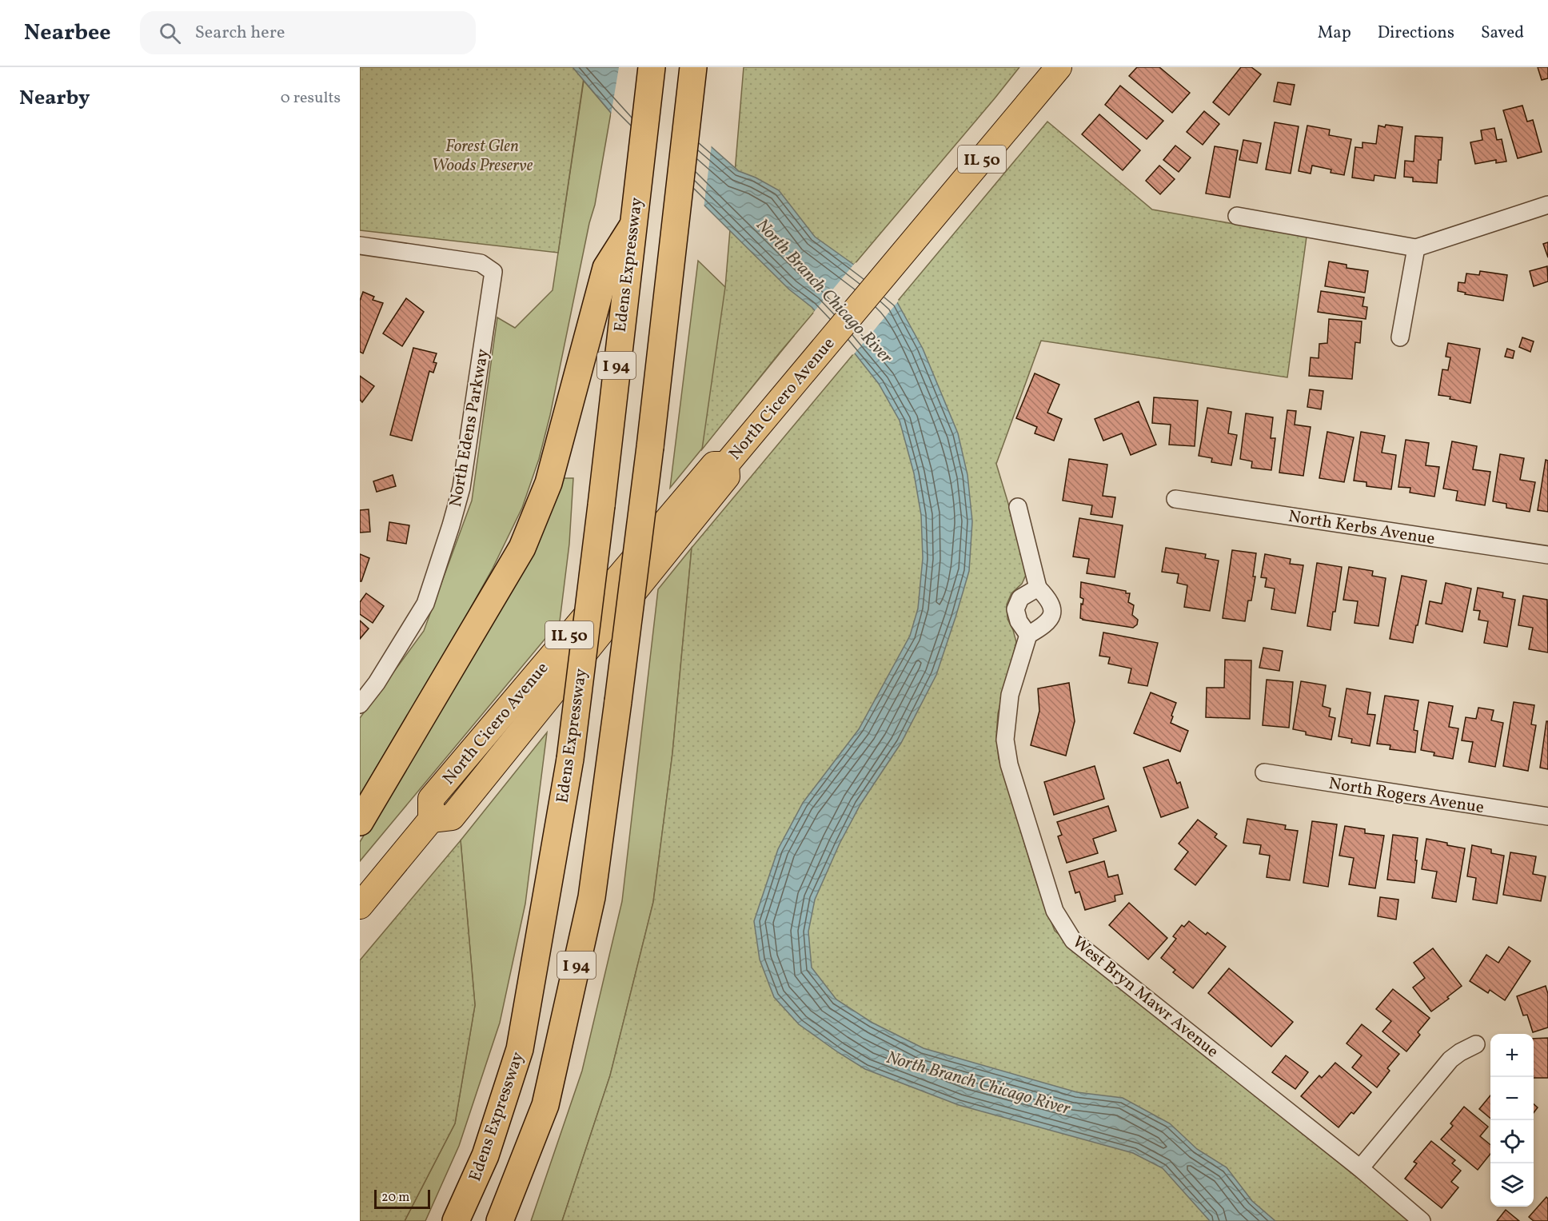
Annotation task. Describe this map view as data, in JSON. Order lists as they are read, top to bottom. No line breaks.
{"streets":{"highway":["Edens Expressway","I 94"],"main road":["IL 50","North Cicero Avenue"],"street":["North Edens Parkway","North Kerbs Avenue","North Rogers Avenue","West Bryn Mawr Avenue"]},"water":["North Branch Chicago River"],"parks":["Forest Glen Woods Preserve"],"scale_bar":"20 m","page":{"header":"Nearbee","search":"Search here","nav":["Map","Directions","Saved"],"heading":["Nearby","0 results"],"map_buttons":["+","−"],"scale":"20 m"}}
